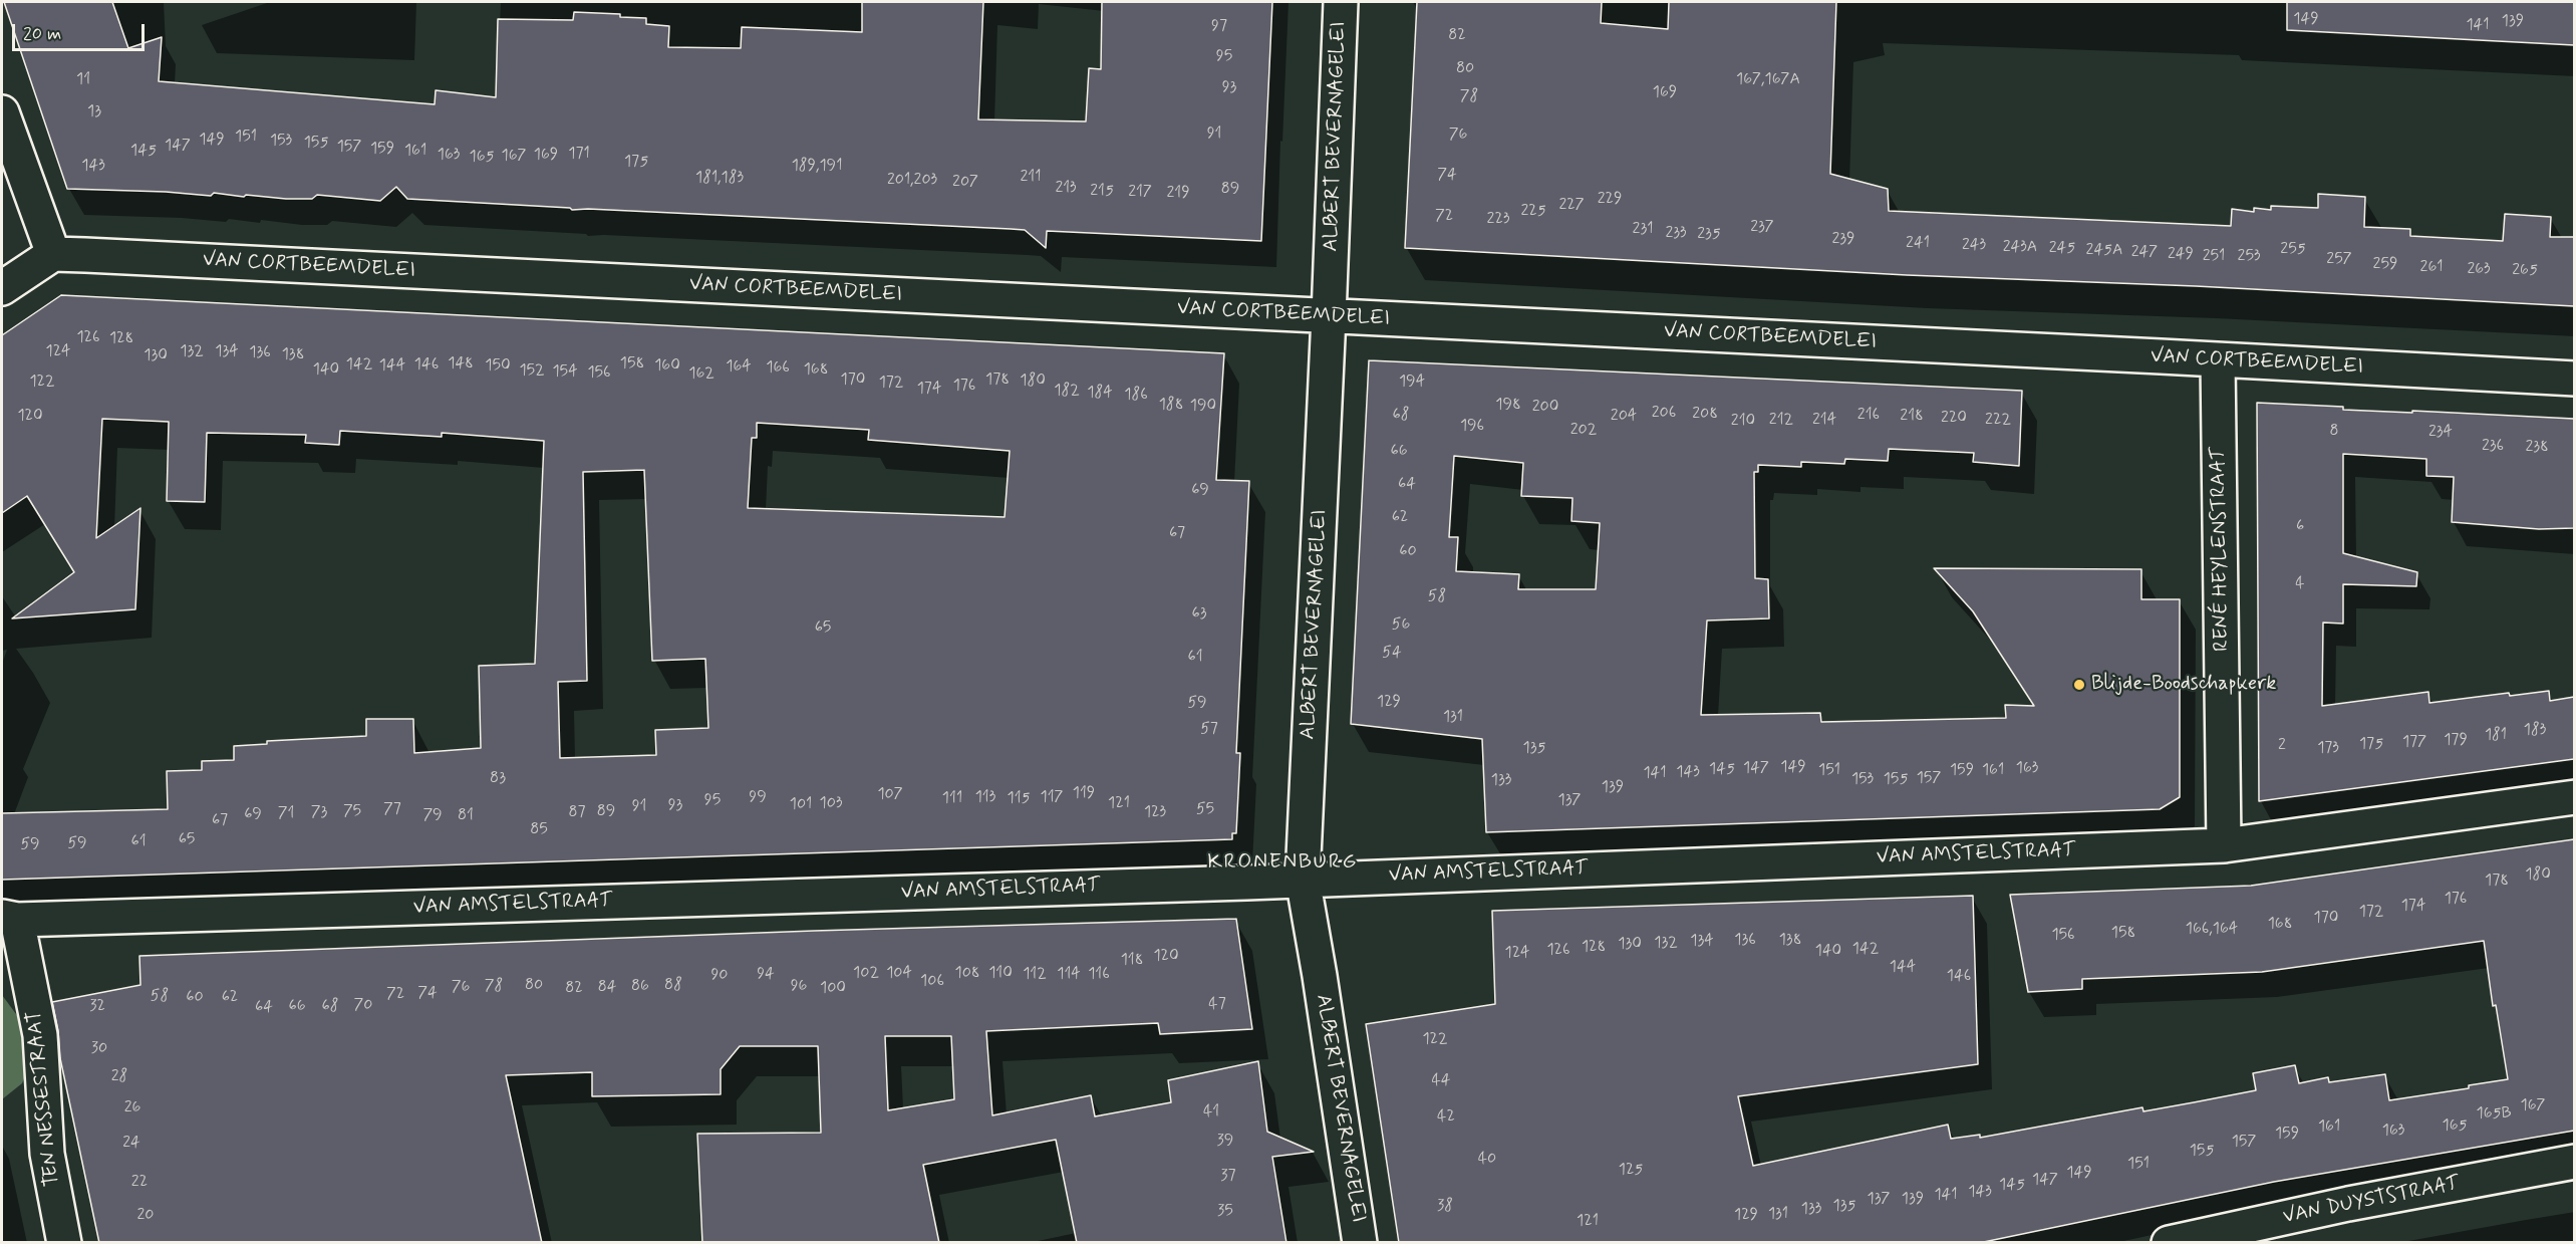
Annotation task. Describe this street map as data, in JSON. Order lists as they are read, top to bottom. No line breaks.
{"streets":{"street":["ALBERT BEVERNAGELEI","VAN CORTBEEMDELEI","RENÉ HEYLENSTRAAT","VAN AMSTELSTRAAT","TEN NESSESTRAAT","VAN DUYSTSTRAAT"]},"crossings":[["ALBERT BEVERNAGELEI","VAN CORTBEEMDELEI"],["ALBERT BEVERNAGELEI","VAN AMSTELSTRAAT"],["VAN CORTBEEMDELEI","RENÉ HEYLENSTRAAT"],["RENÉ HEYLENSTRAAT","VAN AMSTELSTRAAT"],["VAN AMSTELSTRAAT","TEN NESSESTRAAT"]],"districts":["KRONENBURG"],"places":["Blijde-Boodschapkerk"],"house_numbers":["149","139","141","97","82","95","80","11","167,167A","93","169","78","13","91","76","151","149","153","155","147","157","159","145","161","171","163","169","167","165","175","143","189,191","74","211","181,183","201,203","207","213","89","215","217","219","229","227","225","72","223","237","231","233","235","239","241","243","243A","245","255","245A","247","249","251","253","257","259","261","263","265","126","128","124","132","134","136","138","130","148","158","142","146","144","150","160","164","166","140","168","152","154","156","162","170","178","180","122","194","172","176","174","182","184","186","188","198","190","200","206","208","68","216","120","204","218","220","212","214","222","210","196","202","8","234","236","238","66","64","69","62","6","67","60","4","58","63","56","65","54","61","129","59","131","57","183","181","179","177","175","2","135","173","149","147","163","145","151","159","161","143","141","83","157","153","155","133","139","119","107","99","113","117","111","115","95","137","103","121","101","93","91","77","55","75","89","73","87","123","71","69","79","81","67","85","65","61","59","59","180","178","176","174","172","170","168","166,164","158","156","136","138","134","132","130","128","142","126","140","124","120","118","144","102","104","108","110","94","112","114","116","90","146","106","80","88","78","86","96","76","84","82","100","74","72","58","60","62","47","70","32","66","68","64","122","30","28","44","167","26","41","165B","42","165","161","163","159","39","157","24","155","40","151","125","149","37","147","22","145","143","141","137","139","38","135","133","35","131","20","129","121"],"scale_bar":"20 m"}
